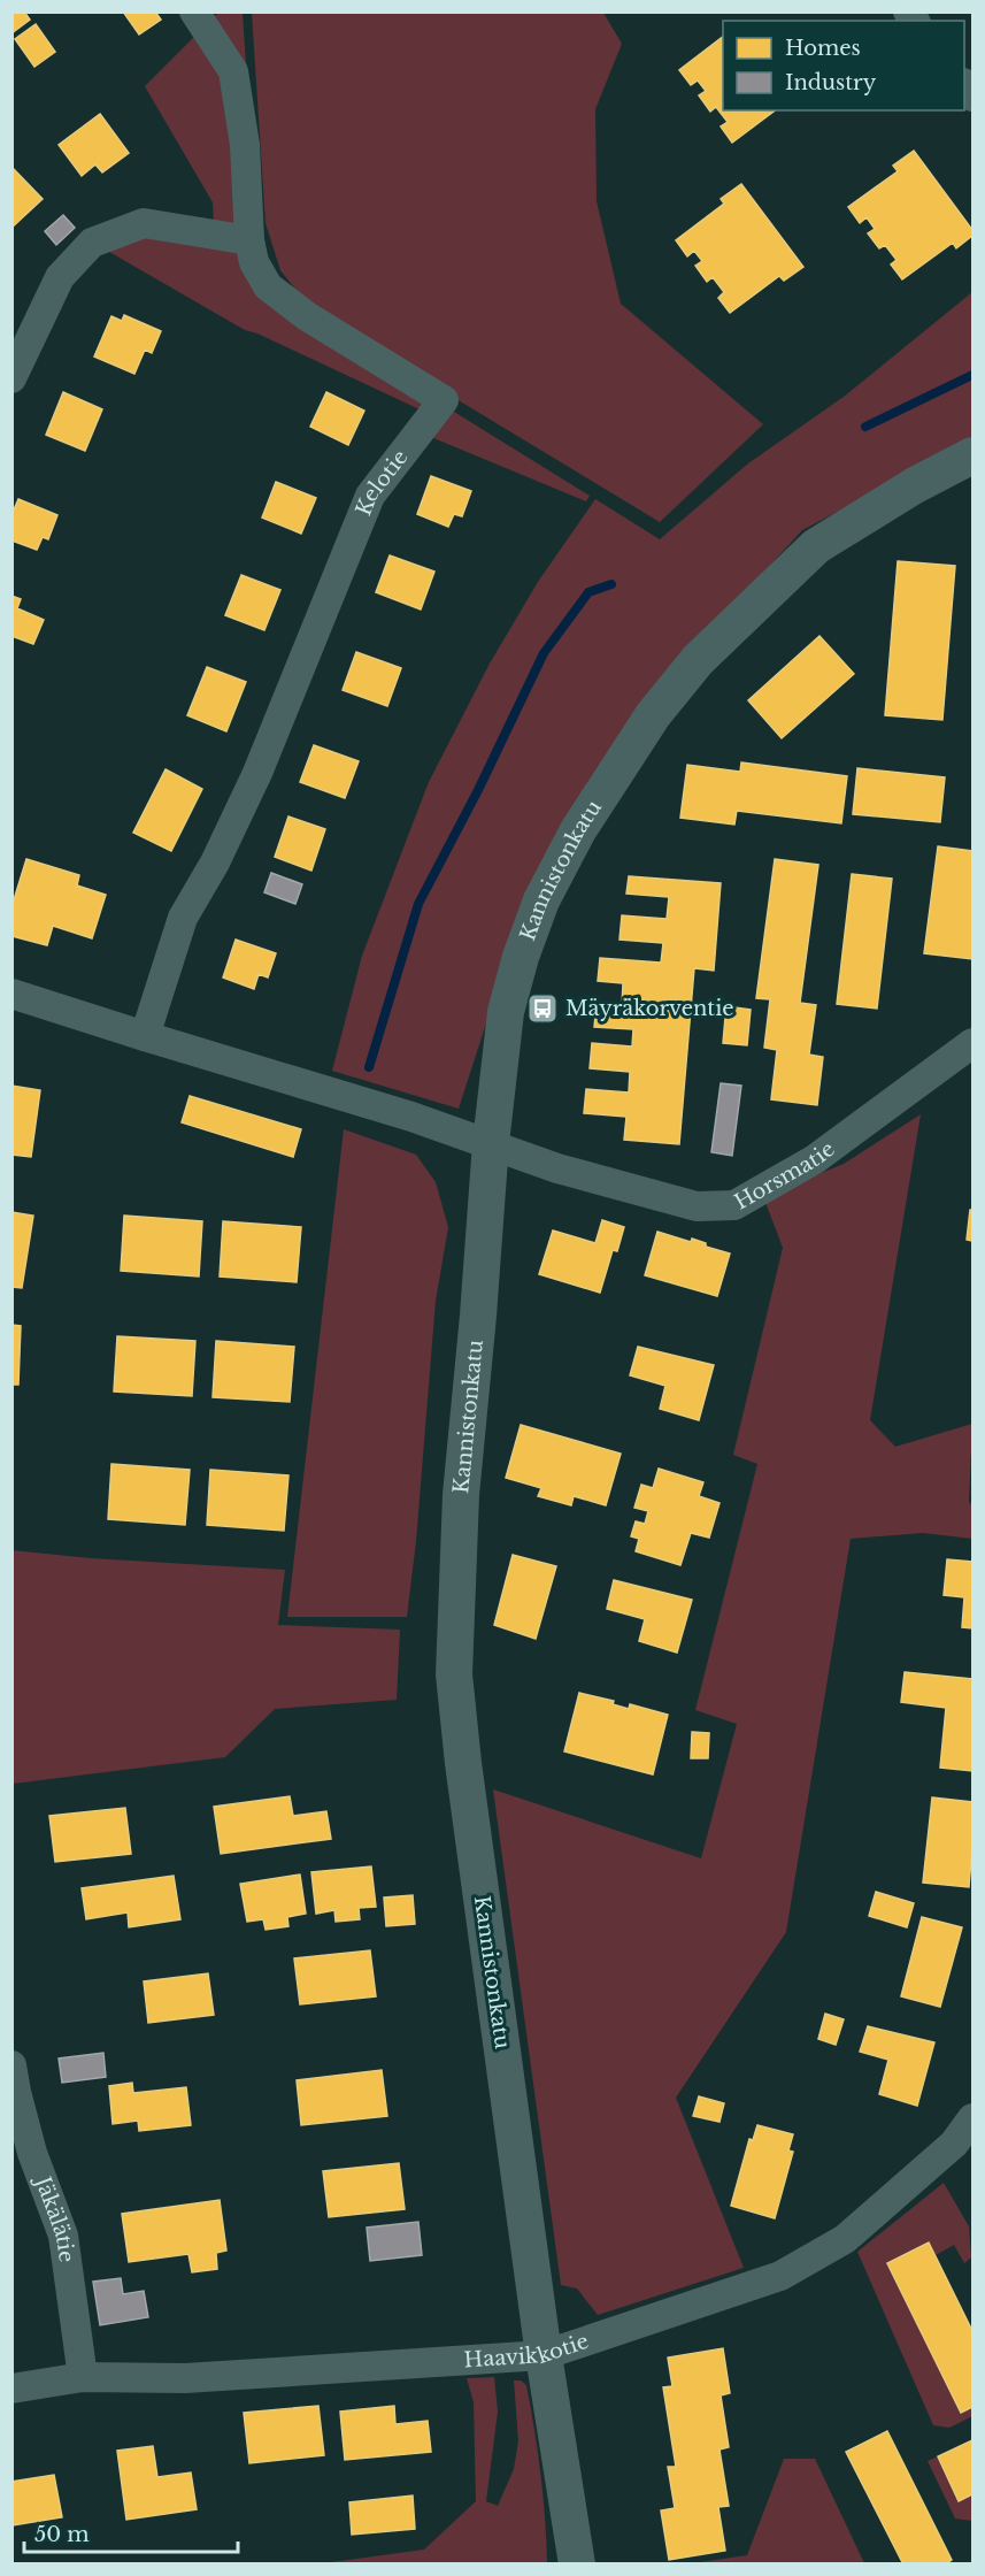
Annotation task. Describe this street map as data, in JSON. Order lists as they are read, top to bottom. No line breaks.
{"streets":{"street":["Kelotie","Kannistonkatu","Horsmatie","Jäkälätie","Haavikkotie"]},"crossings":[["Kannistonkatu","Horsmatie"],["Kannistonkatu","Haavikkotie"],["Jäkälätie","Haavikkotie"]],"places":{"bus stop":["Mäyräkorventie"]},"legend":["Homes","Industry"],"scale_bar":"50 m"}
